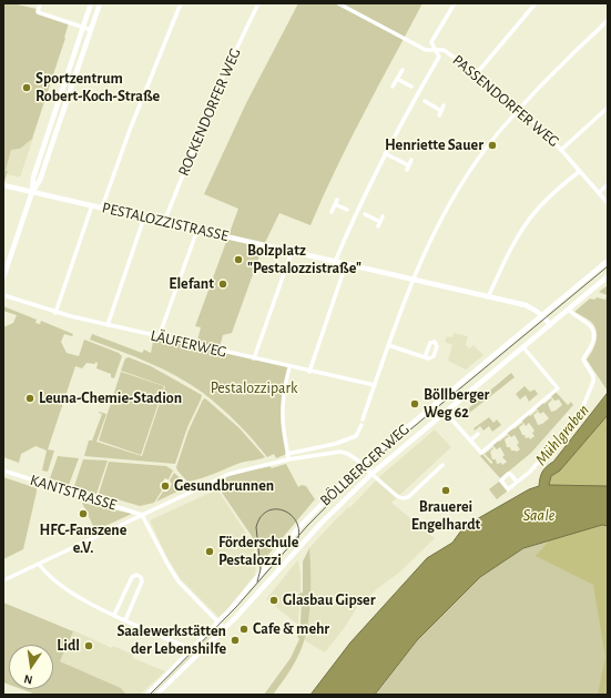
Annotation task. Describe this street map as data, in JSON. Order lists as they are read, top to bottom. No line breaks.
{"streets":{"street":["PASSENDORFER WEG","ROCKENDORFER WEG","PESTALOZZISTRASSE","LÄUFERWEG","BÖLLBERGER WEG","KANTSTRASSE"]},"crossings":[["ROCKENDORFER WEG","PESTALOZZISTRASSE"],["PESTALOZZISTRASSE","BÖLLBERGER WEG"]],"water":["Mühlgraben","Saale"],"parks":["Pestalozzipark"],"places":["Sportzentrum Robert-Koch-Straße","Henriette Sauer","Bolzplatz \"Pestalozzistraße\"","Elefant","Leuna-Chemie-Stadion","Böllberger Weg 62","Gesundbrunnen","Brauerei Engelhardt","HFC-Fanszene e.V.","Förderschule Pestalozzi","Glasbau Gipser","Cafe & mehr","Saalewerkstätten der Lebenshilfe","Lidl"],"north":"bottom"}
